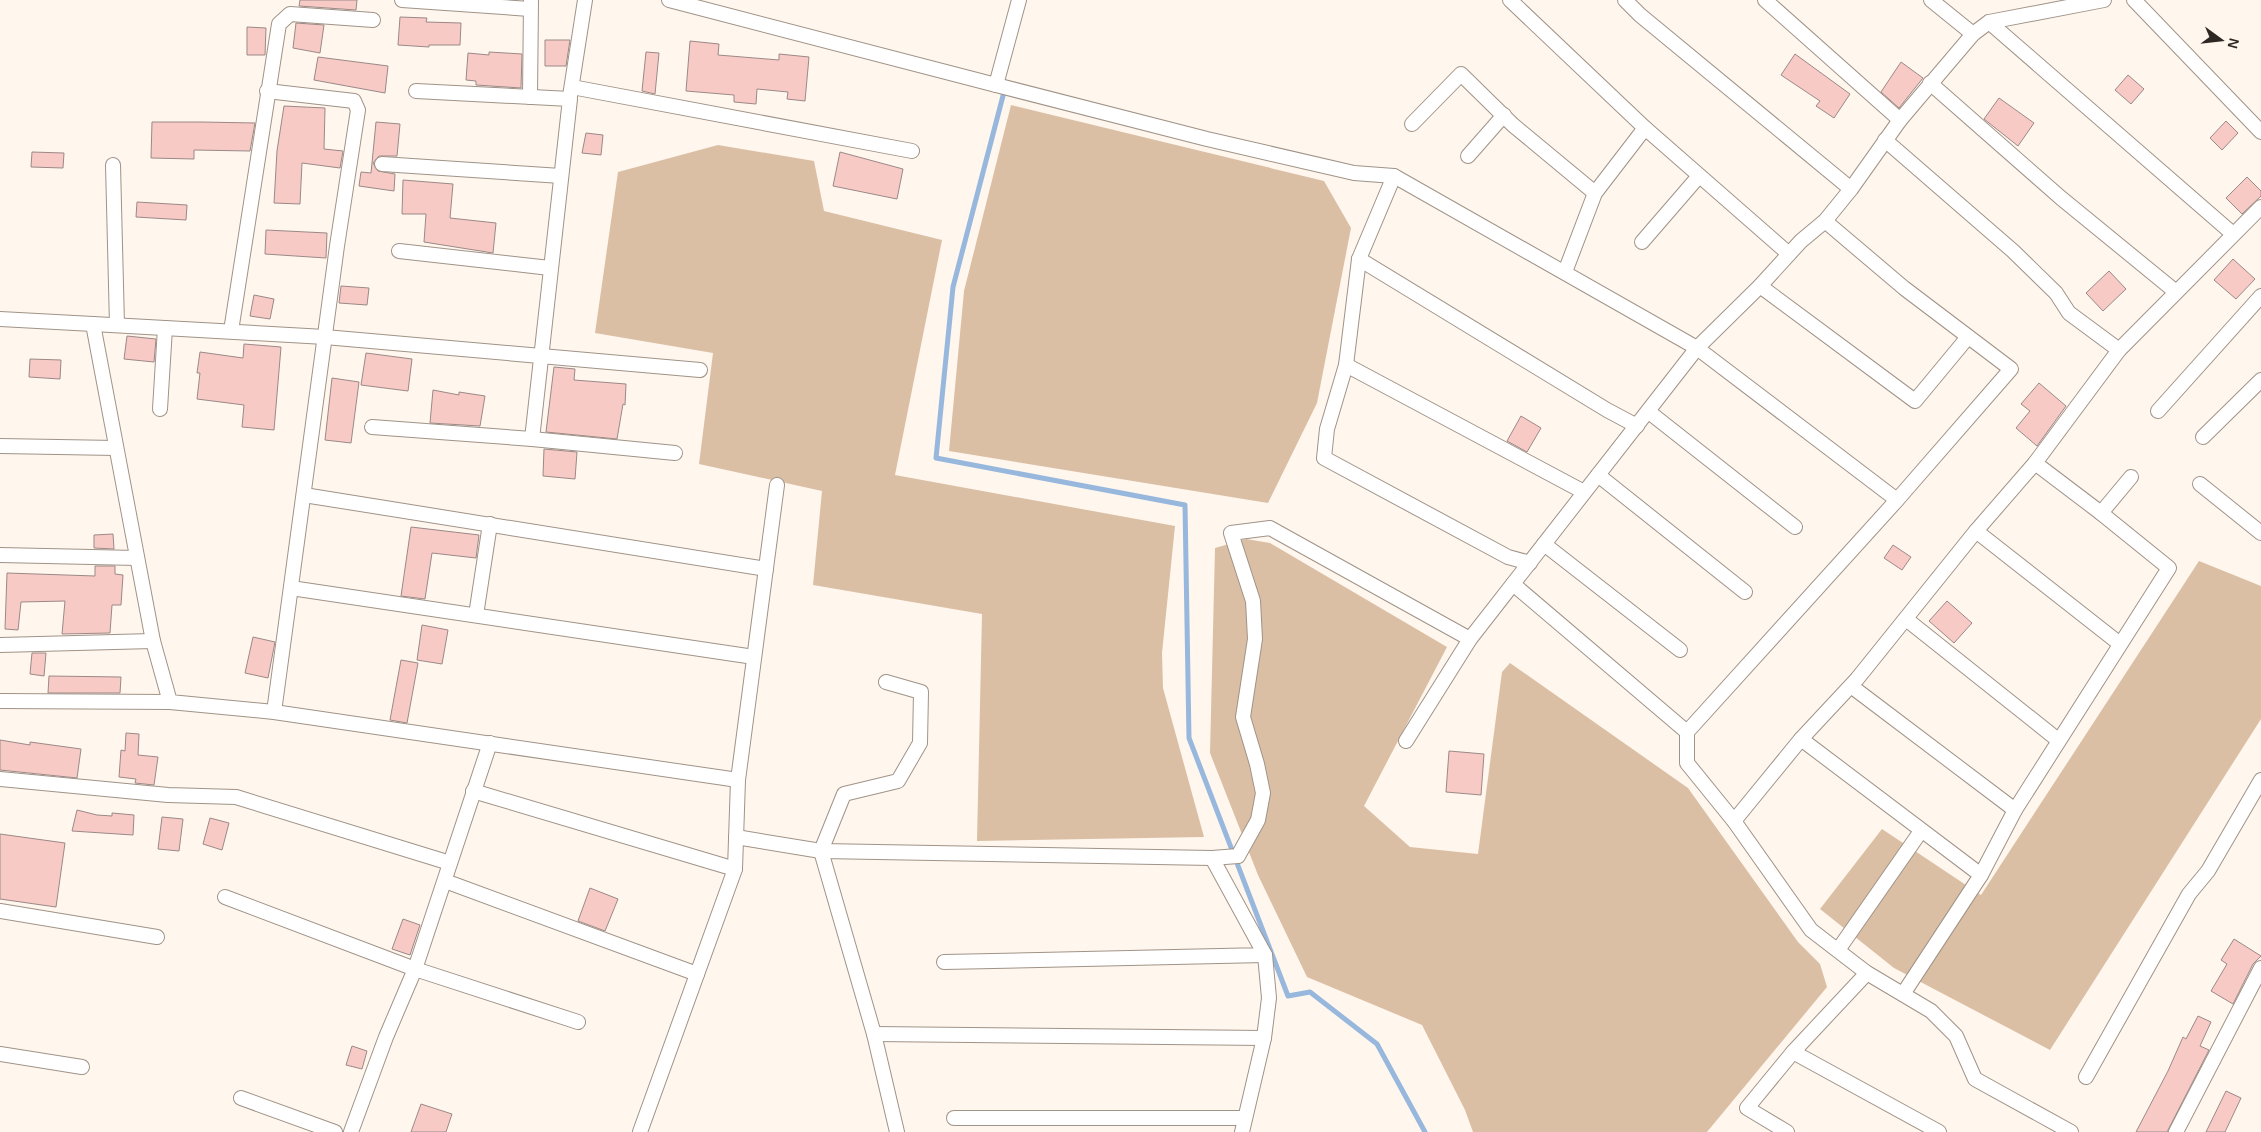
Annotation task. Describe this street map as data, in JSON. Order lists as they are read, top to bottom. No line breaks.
{"north":"right"}
